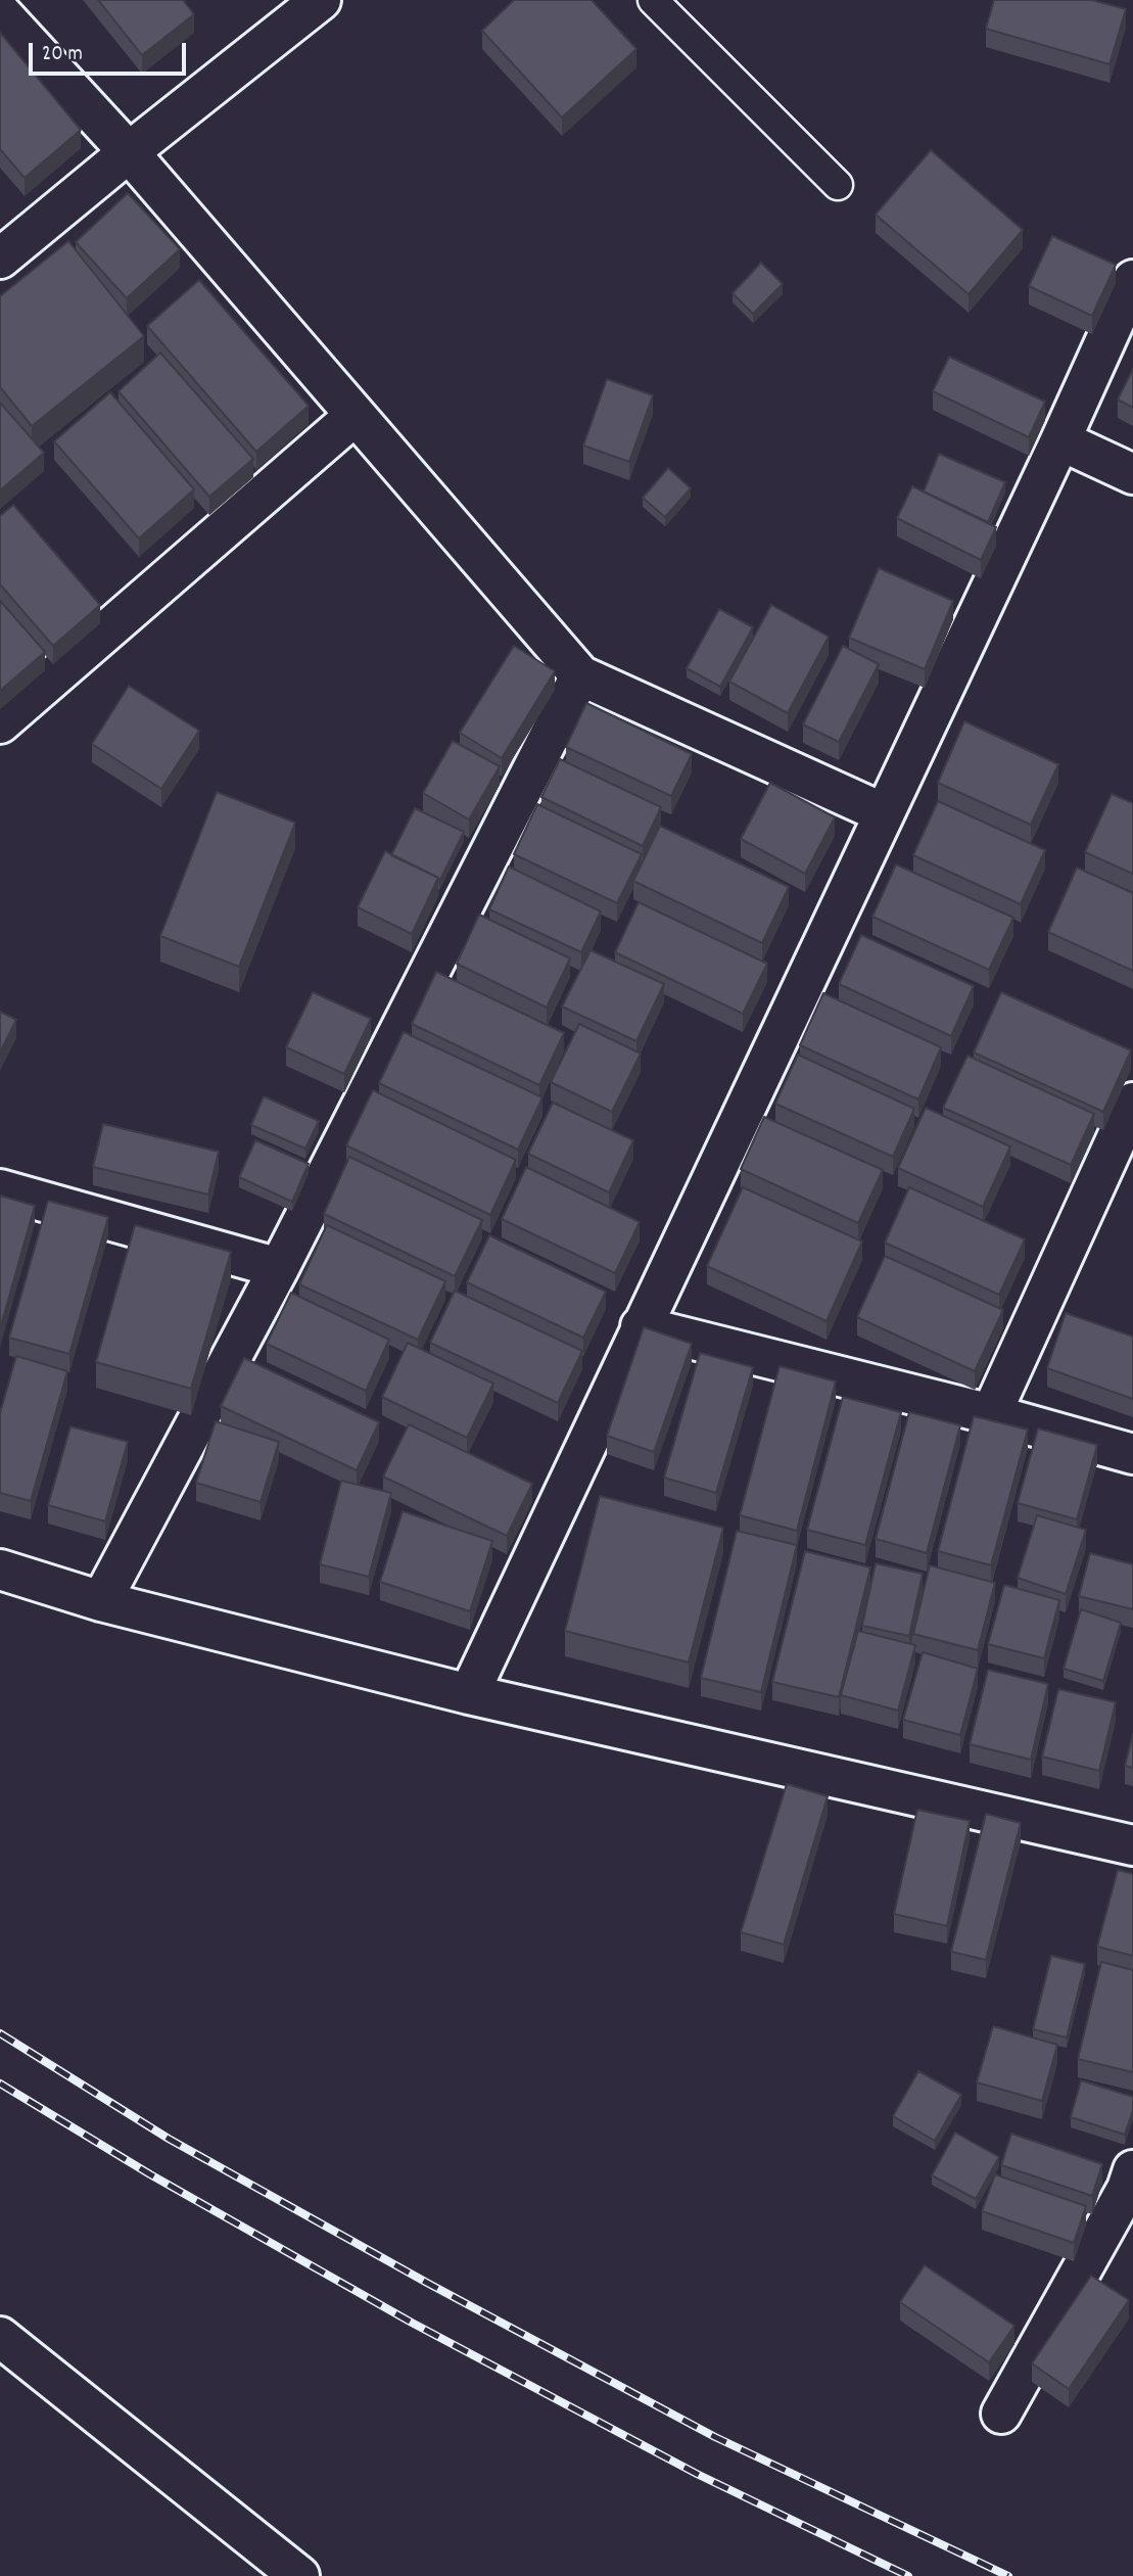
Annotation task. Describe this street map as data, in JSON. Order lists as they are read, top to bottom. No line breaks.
{"scale_bar":"20 m"}
